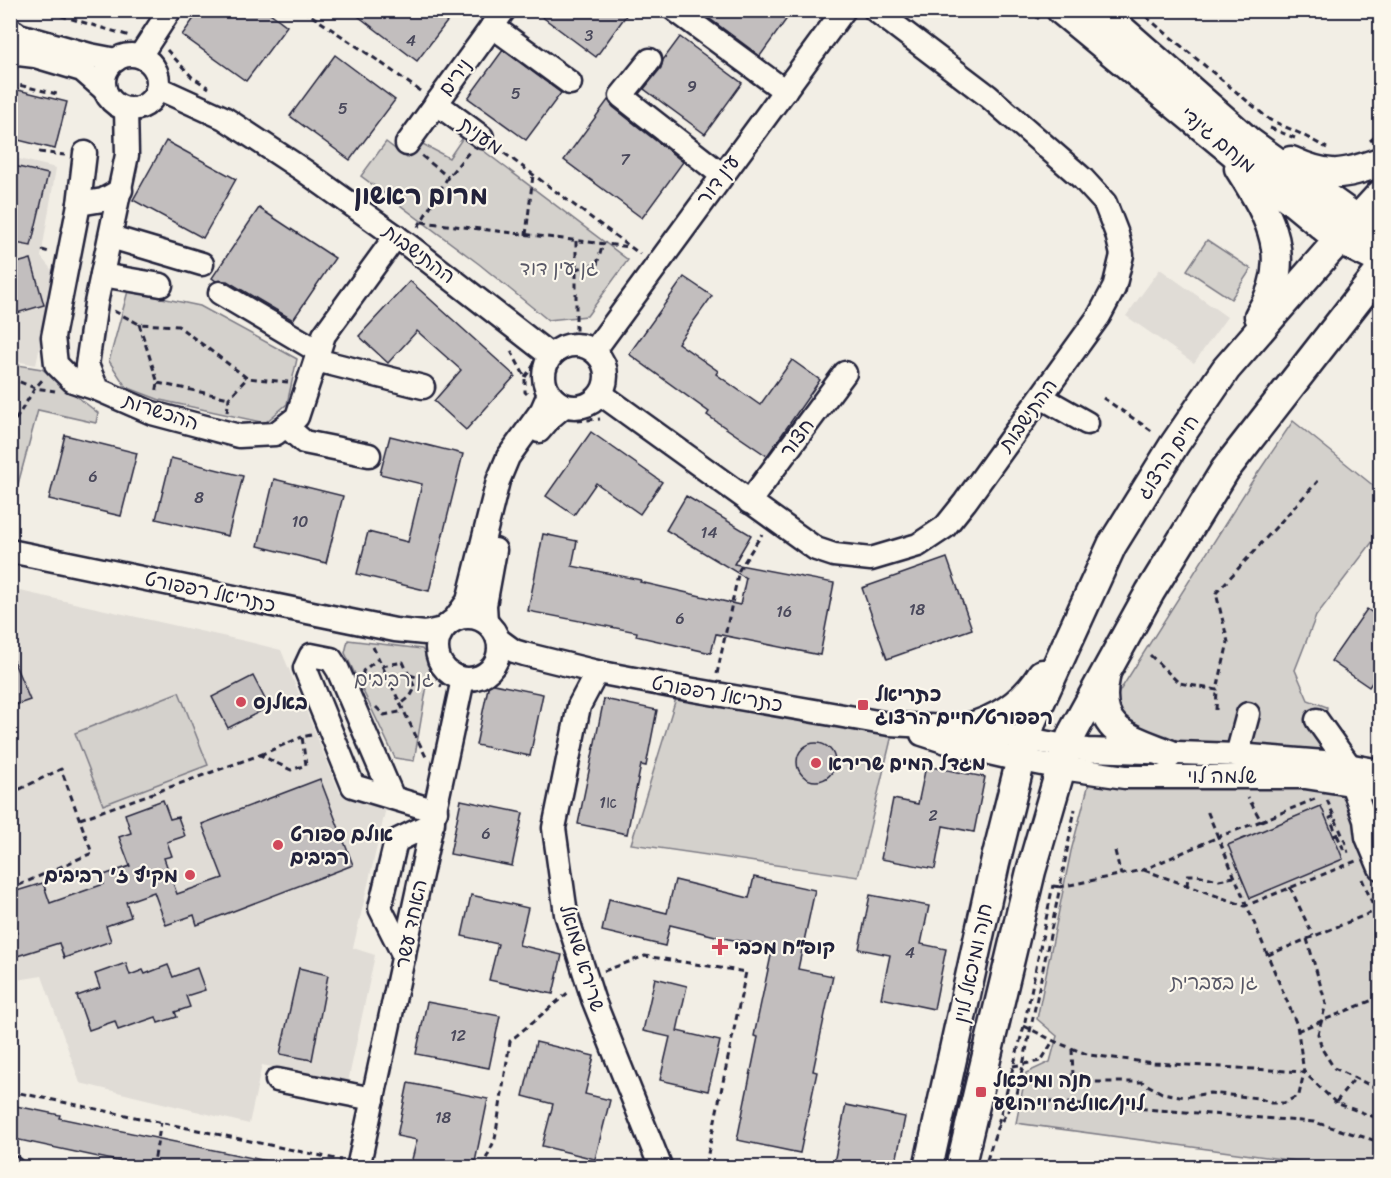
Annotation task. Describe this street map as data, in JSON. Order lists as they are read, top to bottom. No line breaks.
{"streets":{"main road":["מנחם גינדי","חיים הרצוג","חנה ומיכאל לוין"],"street":["נירים","מענית","עין דור","ההתישבות","ההכשרות","חצור","כתריאל רפפורט","שלמה לוי","האחד עשר","שרירא שמואל"]},"crossings":[["נירים","מענית"],["מענית","עין דור"],["מנחם גינדי","חיים הרצוג"],["עין דור","ההתישבות"],["ההתישבות","ההכשרות"],["ההתישבות","חצור"],["חיים הרצוג","כתריאל רפפורט"],["חיים הרצוג","חנה ומיכאל לוין"],["כתריאל רפפורט","שלמה לוי"],["כתריאל רפפורט","האחד עשר"],["כתריאל רפפורט","שרירא שמואל"],["כתריאל רפפורט","חנה ומיכאל לוין"],["שלמה לוי","חנה ומיכאל לוין"]],"districts":["מרום ראשון"],"parks":["גן עין דוד","גן רביבים","גן בעברית"],"places":{"other":["באלנס","מגדל המים שרירא","אולם ספורט רביבים","מקיף ז' רביבים"],"transit":["כתריאל רפפורט/חיים הרצוג","חנה ומיכאל לוין/אולגה ויהושע"],"health":["קופ\"ח מכבי"]},"house_numbers":["3","4","9","5","5","7","6","8","10","14","18","16","6","1א","2","6","4","12","18"]}
